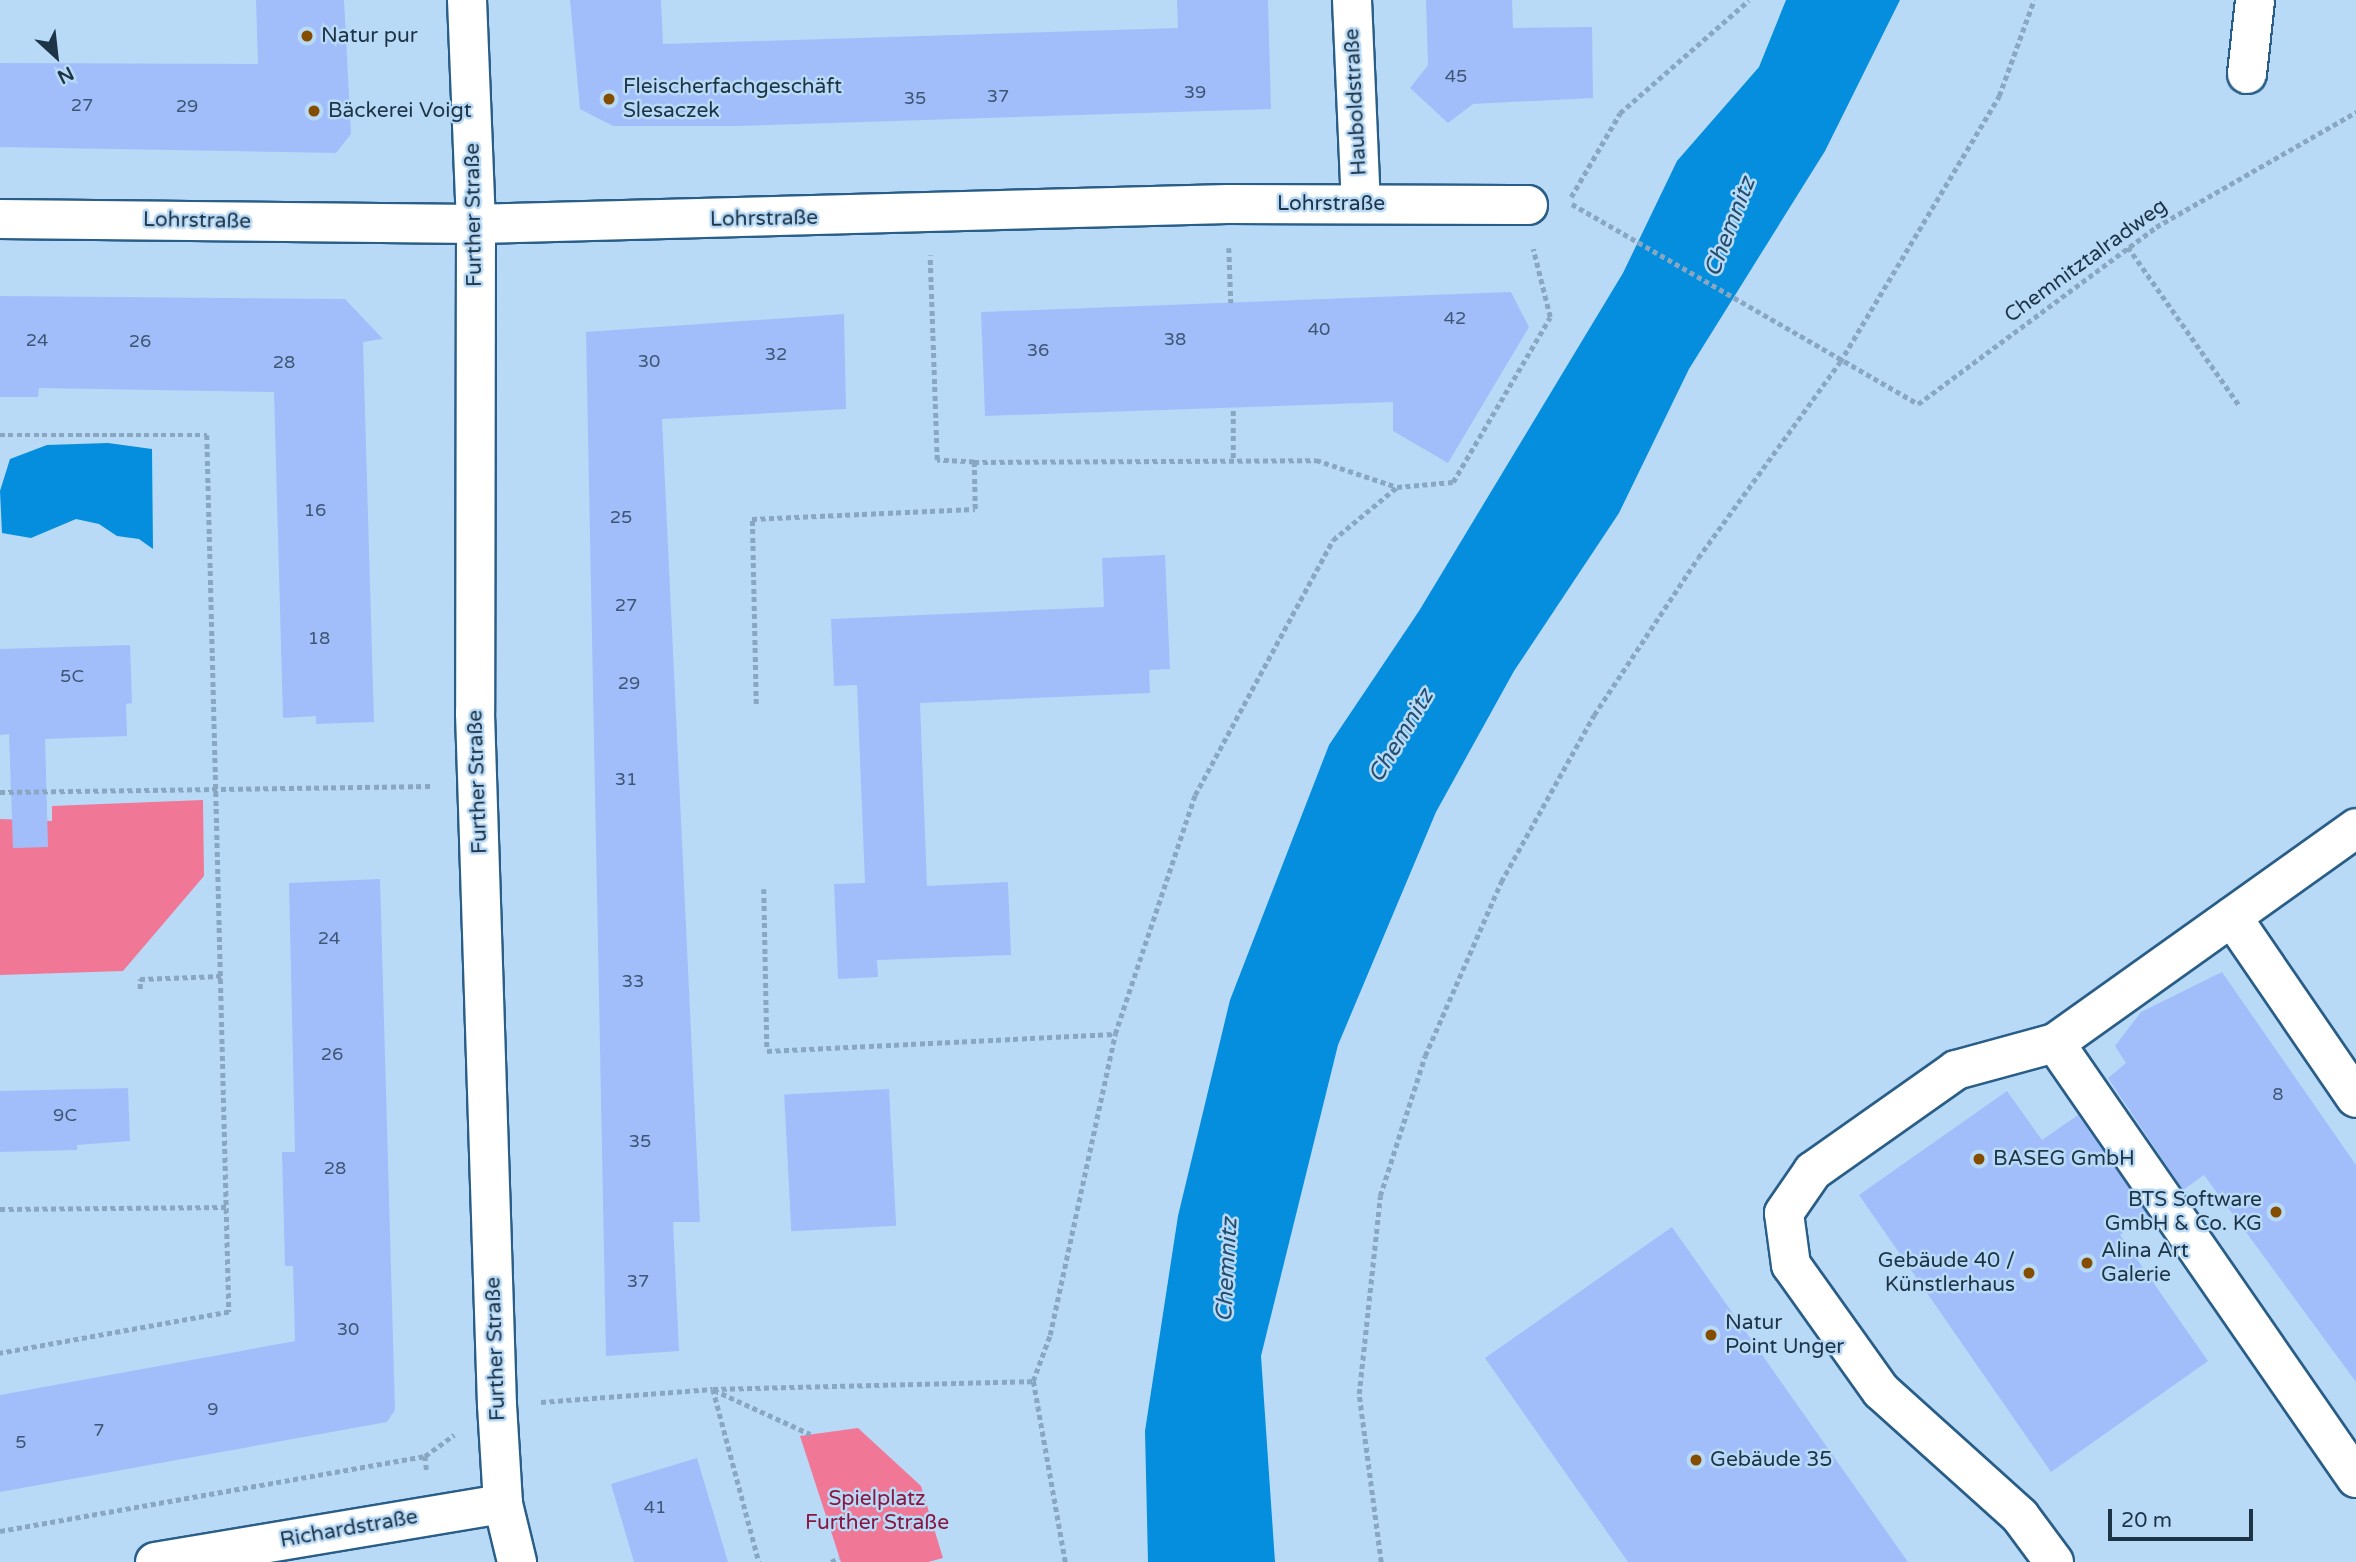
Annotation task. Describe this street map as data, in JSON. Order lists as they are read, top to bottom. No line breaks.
{"streets":{"street":["Hauboldstraße","Lohrstraße","Further Straße","Richardstraße"],"path":["Chemnitztalradweg"]},"crossings":[["Hauboldstraße","Lohrstraße"],["Lohrstraße","Further Straße"],["Further Straße","Richardstraße"]],"water":["Chemnitz"],"parks":["Spielplatz Further Straße"],"places":["Natur pur","Fleischerfachgeschäft Slesaczek","Bäckerei Voigt","BASEG GmbH","BTS Software GmbH & Co. KG","Alina Art Galerie","Gebäude 40 / Künstlerhaus","Natur Point Unger","Gebäude 35"],"house_numbers":["45","39","37","35","27","29","42","40","38","24","26","36","32","30","28","16","25","27","18","5C","29","31","24","33","26","8","9C","35","28","37","30","9","7","5","41"],"scale_bar":"20 m","north":"bottom right"}
